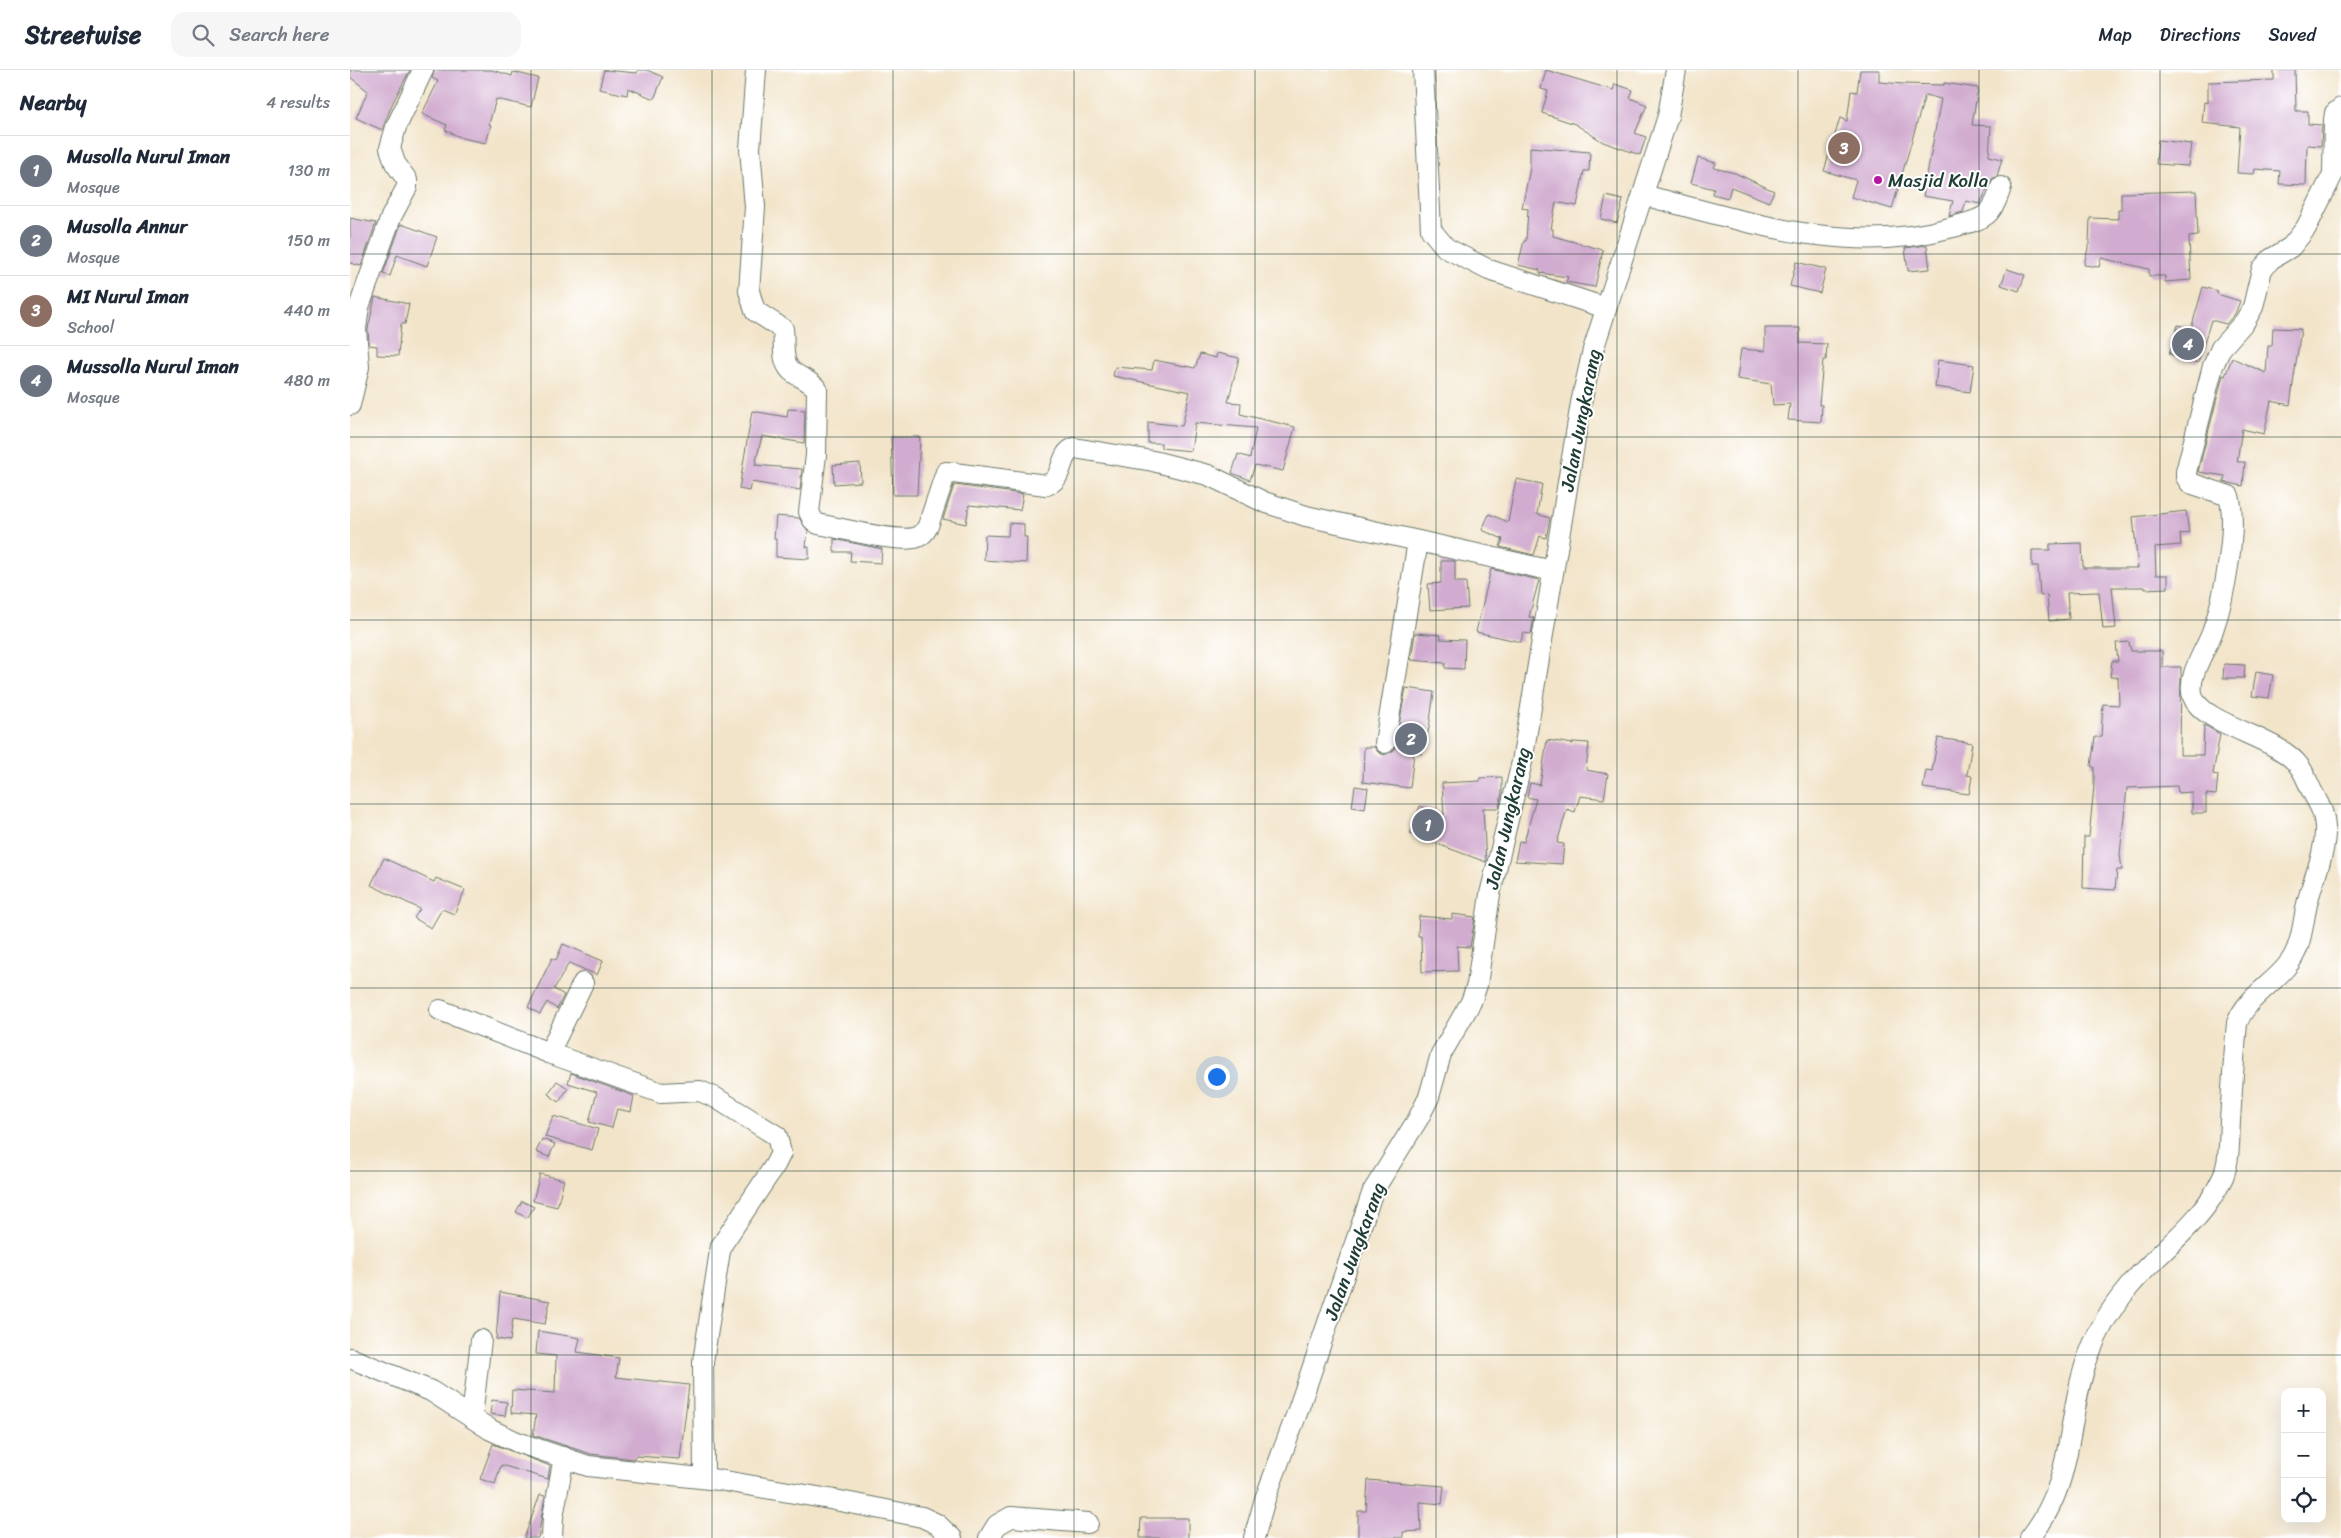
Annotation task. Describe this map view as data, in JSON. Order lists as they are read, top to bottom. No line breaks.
{"streets":{"street":["Jalan Jungkarang"]},"places":["Masjid Kolla"],"page":{"header":"Streetwise","search":"Search here","nav":["Map","Directions","Saved"],"heading":["Nearby","4 results"],"pins":["3","4","2","1"],"list":[{"mark":"1","name":"Musolla Nurul Iman","note":"Mosque","value":"130 m"},{"mark":"2","name":"Musolla Annur","note":"Mosque","value":"150 m"},{"mark":"3","name":"MI Nurul Iman","note":"School","value":"440 m"},{"mark":"4","name":"Mussolla Nurul Iman","note":"Mosque","value":"480 m"}],"map_buttons":["+","−"]}}
